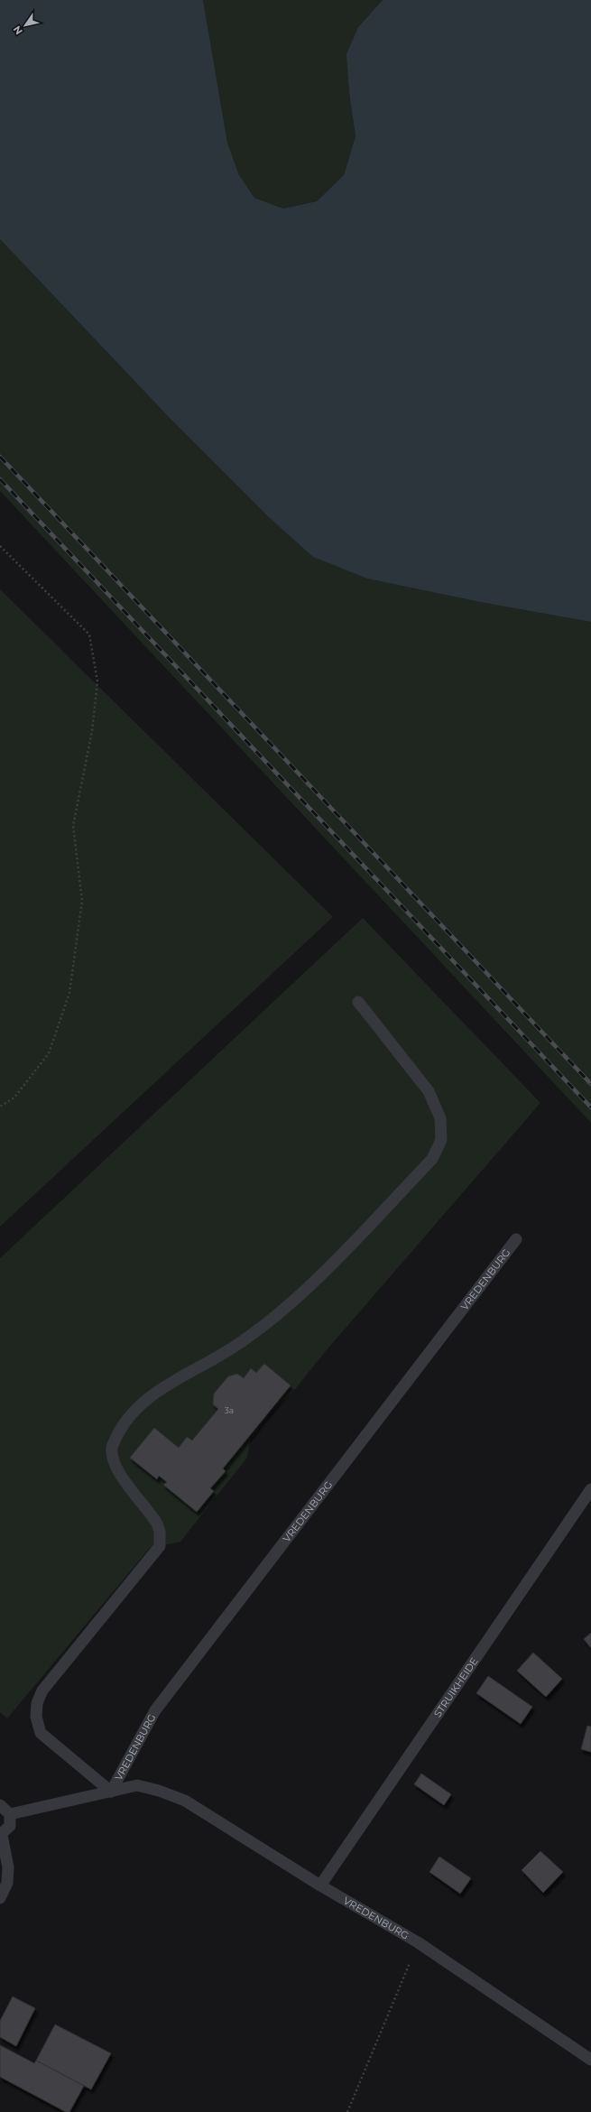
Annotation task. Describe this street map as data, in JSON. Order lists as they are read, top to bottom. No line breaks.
{"streets":{"lane":["VREDENBURG","STRUIKHEIDE"]},"crossings":[["VREDENBURG","STRUIKHEIDE"]],"house_numbers":["3a"],"north":"bottom left"}
